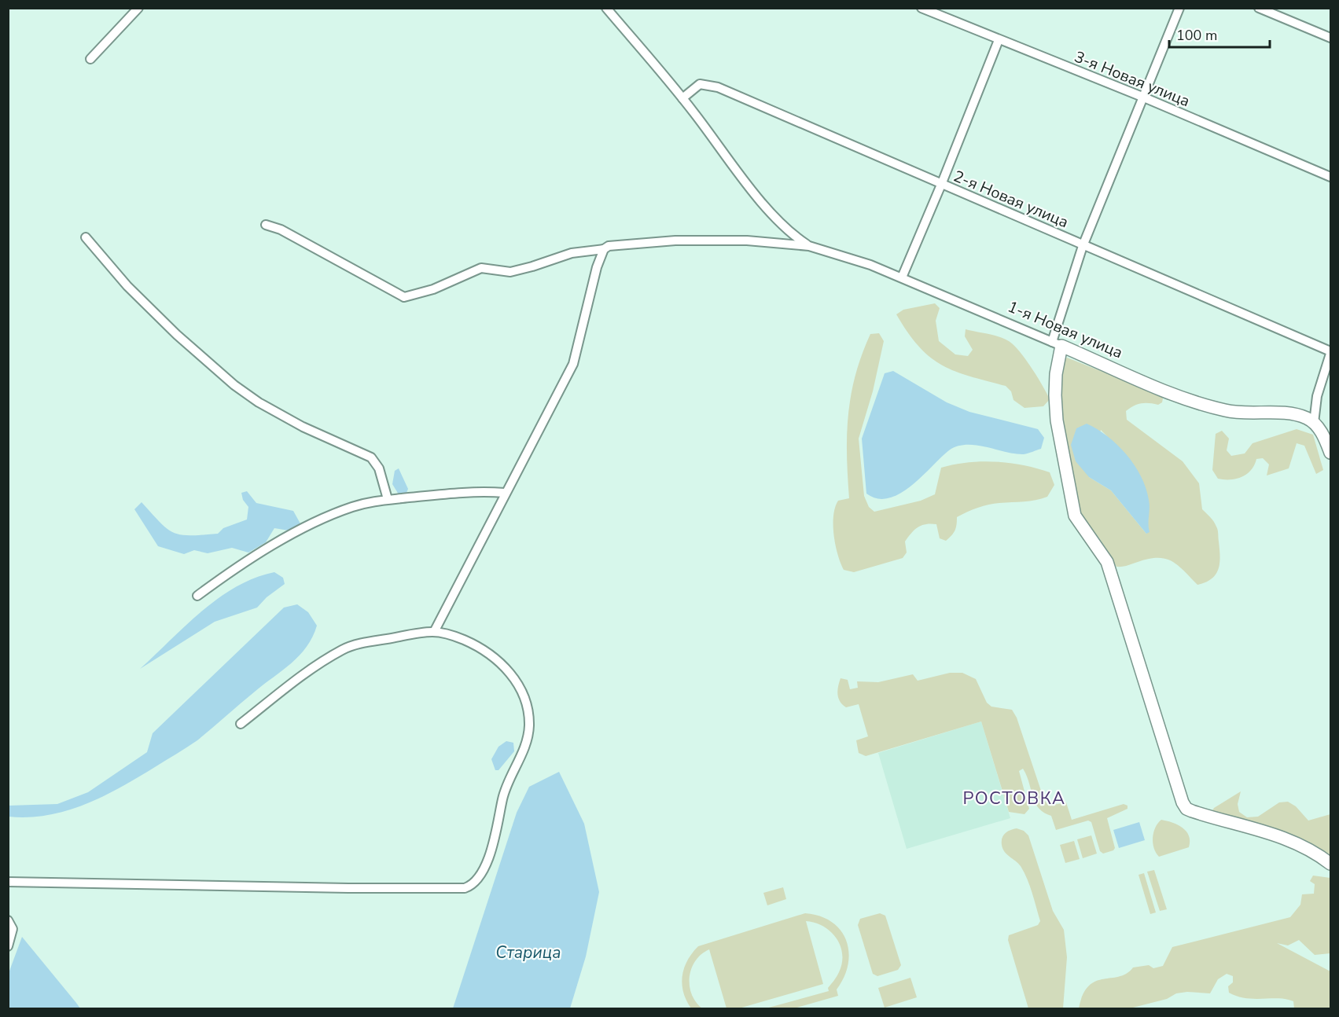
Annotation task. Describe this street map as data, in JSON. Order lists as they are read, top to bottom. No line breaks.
{"streets":{"street":["3-я Новая улица","2-я Новая улица","1-я Новая улица"]},"districts":["РОСТОВКА"],"water":["Старица"],"scale_bar":"100 m"}
